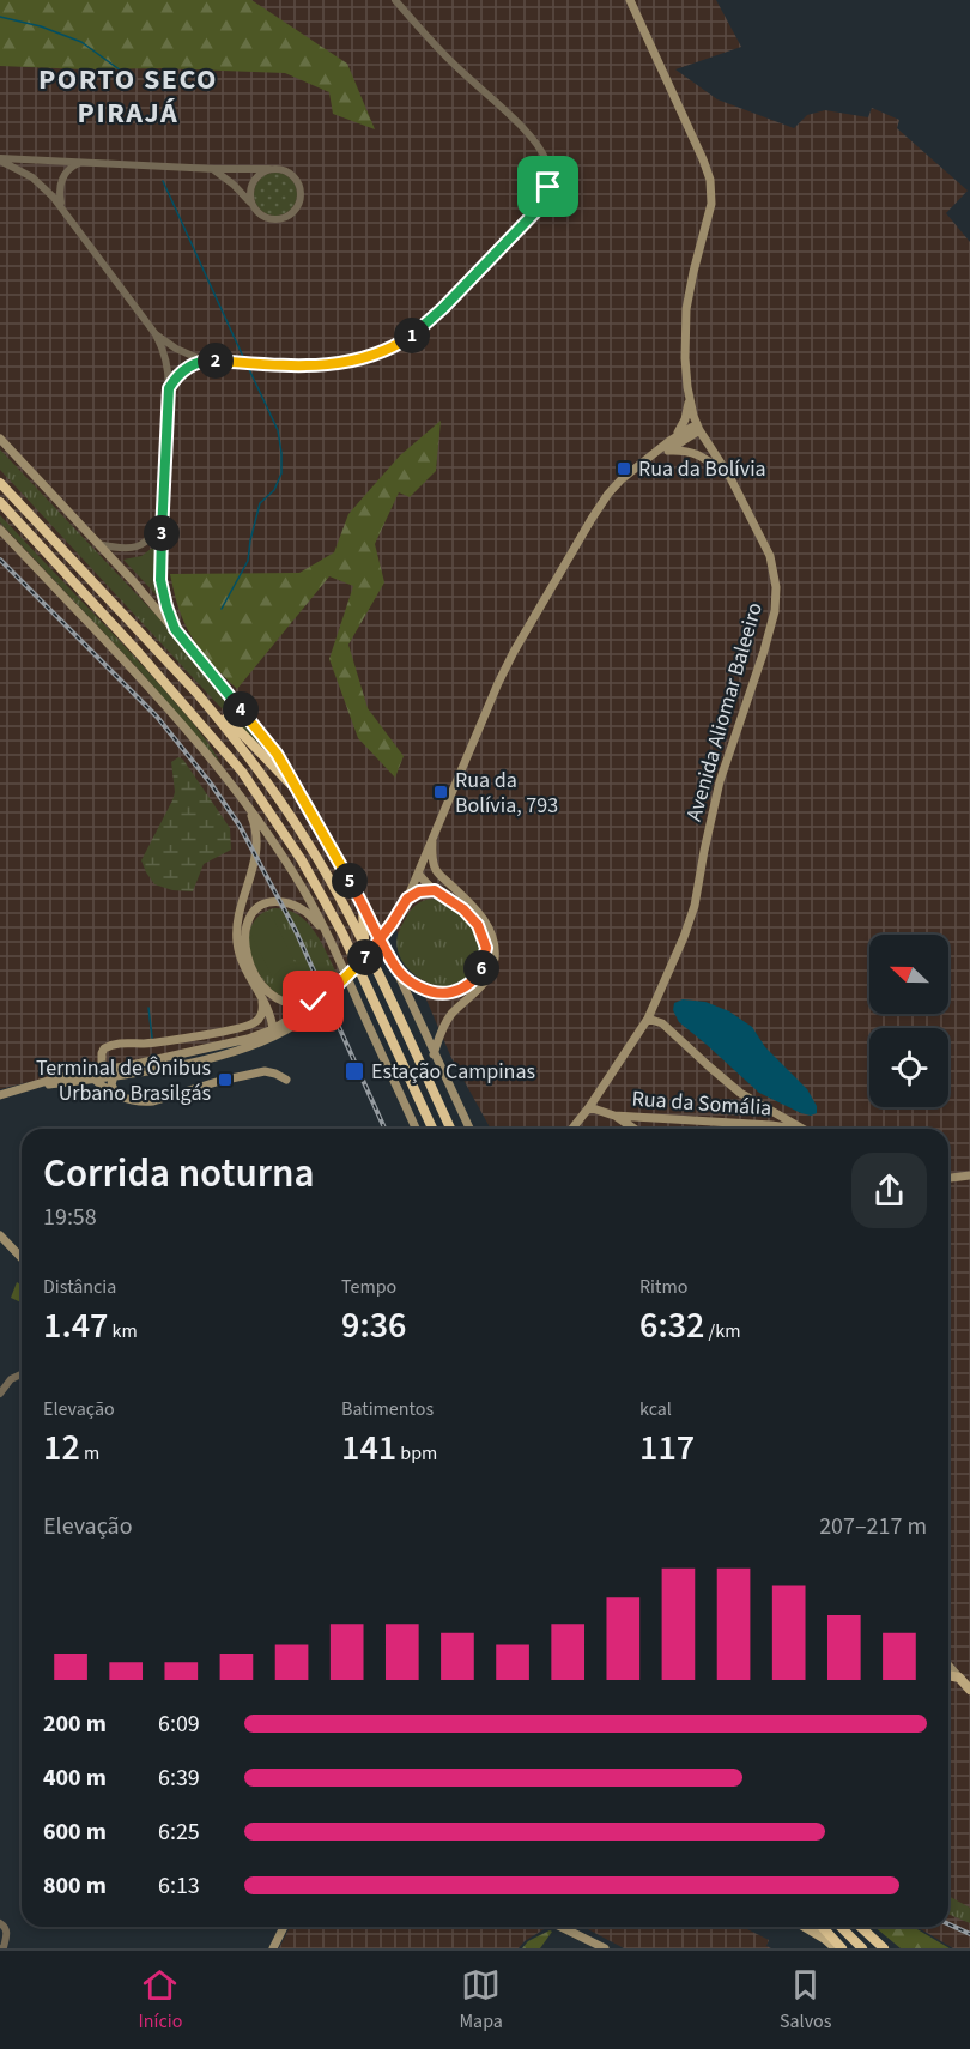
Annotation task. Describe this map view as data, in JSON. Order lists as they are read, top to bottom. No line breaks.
{"streets":{"main road":["Avenida Aliomar Baleeiro","Rua da Somália"]},"crossings":[["Avenida Aliomar Baleeiro","Rua da Somália"]],"districts":["PORTO SECO PIRAJÁ"],"places":{"transit":["Rua da Bolívia","Rua da Bolívia, 793","Estação Campinas","Terminal de Ônibus Urbano Brasilgás"]},"north":"left","page":{"pins":["1","2","3","4","5","7","6"],"heading":["Corrida noturna","19:58"],"stats":[["Distância","1.47 km"],["Tempo","9:36"],["Ritmo","6:32 /km"],["Elevação","12 m"],["Batimentos","141 bpm"],["kcal","117"]],"chart":["Elevação","207–217 m"],"list":[{"name":"200 m","note":"6:09"},{"name":"400 m","note":"6:39"},{"name":"600 m","note":"6:25"},{"name":"800 m","note":"6:13"}],"tabs":["Início","Mapa","Salvos"]}}
